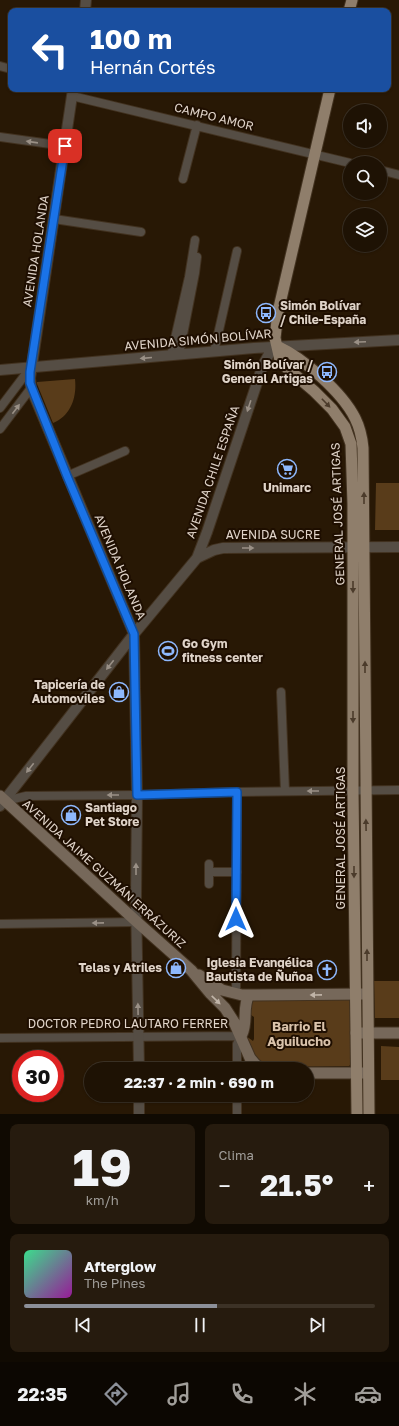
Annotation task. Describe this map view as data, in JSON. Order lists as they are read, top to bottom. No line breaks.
{"streets":{"main road":["GENERAL JOSÉ ARTIGAS","AVENIDA JAIME GUZMÁN ERRÁZURIZ","DOCTOR PEDRO LAUTARO FERRER"],"street":["CAMPO AMOR","AVENIDA HOLANDA","AVENIDA SIMÓN BOLÍVAR","AVENIDA CHILE ESPAÑA","AVENIDA SUCRE"]},"crossings":[["CAMPO AMOR","AVENIDA HOLANDA"],["AVENIDA HOLANDA","AVENIDA SIMÓN BOLÍVAR"],["AVENIDA HOLANDA","AVENIDA CHILE ESPAÑA"],["AVENIDA HOLANDA","AVENIDA JAIME GUZMÁN ERRÁZURIZ"],["AVENIDA HOLANDA","DOCTOR PEDRO LAUTARO FERRER"],["AVENIDA SIMÓN BOLÍVAR","AVENIDA CHILE ESPAÑA"],["AVENIDA SIMÓN BOLÍVAR","GENERAL JOSÉ ARTIGAS"],["AVENIDA CHILE ESPAÑA","GENERAL JOSÉ ARTIGAS"],["AVENIDA CHILE ESPAÑA","AVENIDA SUCRE"],["AVENIDA CHILE ESPAÑA","AVENIDA JAIME GUZMÁN ERRÁZURIZ"],["GENERAL JOSÉ ARTIGAS","AVENIDA SUCRE"],["AVENIDA JAIME GUZMÁN ERRÁZURIZ","DOCTOR PEDRO LAUTARO FERRER"]],"one_way":["AVENIDA SIMÓN BOLÍVAR","AVENIDA CHILE ESPAÑA","AVENIDA SUCRE"],"districts":["Barrio El Aguilucho"],"places":{"bus stop":["Simón Bolívar / Chile-España","Simón Bolívar / General Artigas"],"supermarket":["Unimarc"],"sports":["Go Gym fitness center"],"shop":["Tapicería de Automoviles","Santiago Pet Store","Telas y Atriles"],"church":["Iglesia Evangélica Bautista de Ñuñoa"]},"page":{"turn":["100 m","Hernán Cortés"],"limit":"30","trip":"22:37 · 2 min · 690 m","tile":[["19","km/h"],"Clima"],"heat":["−","21.5°","+"],"song":["Afterglow","The Pines"],"tabs":"22:35"}}
